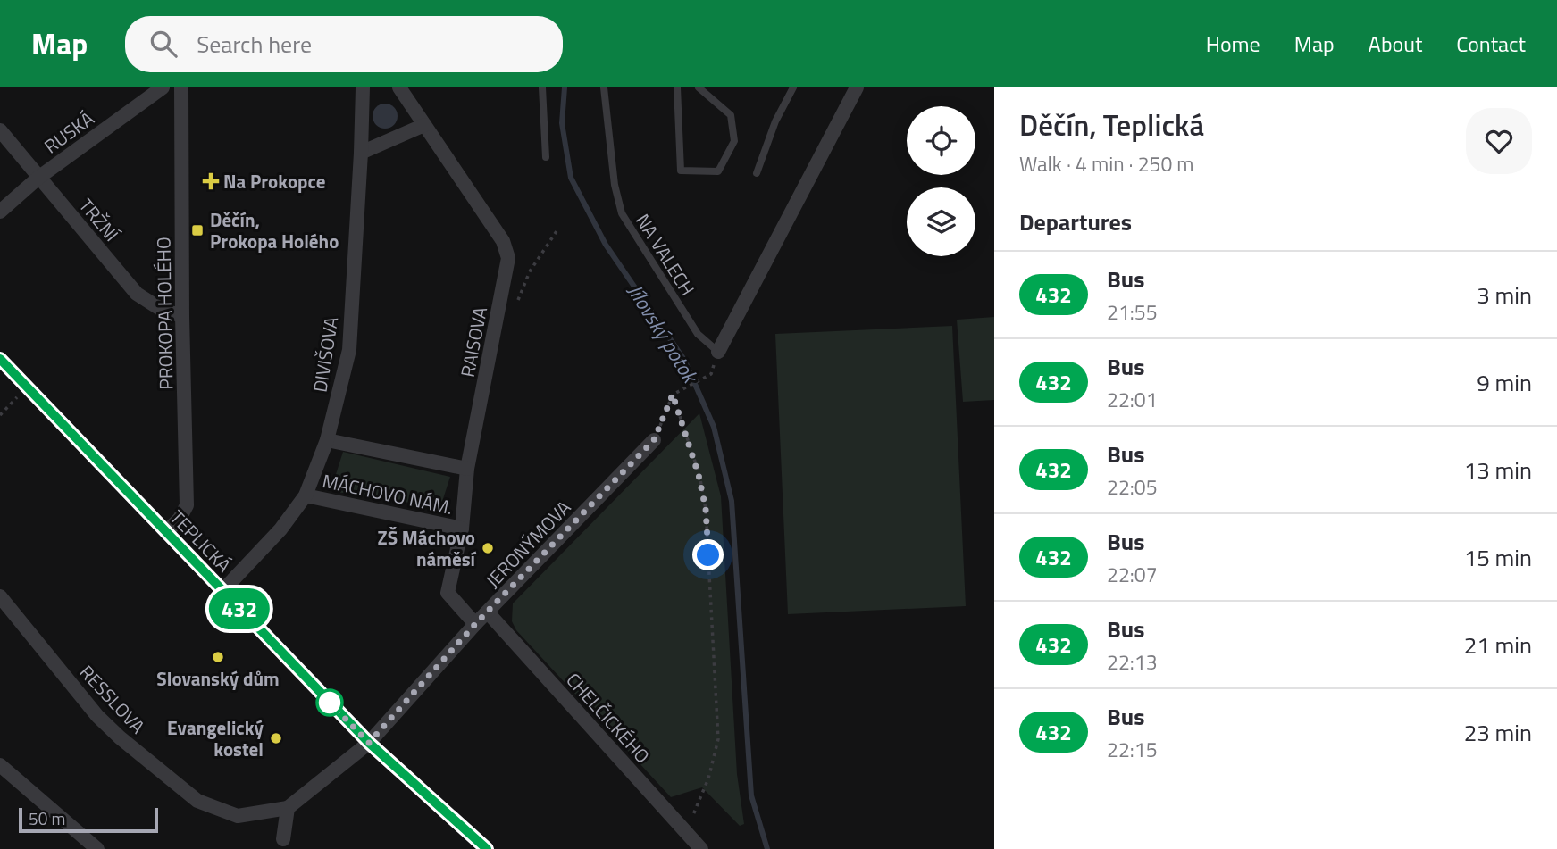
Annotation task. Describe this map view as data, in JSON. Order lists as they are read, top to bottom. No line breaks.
{"streets":{"street":["RUSKÁ","TRŽNÍ","PROKOPA HOLÉHO","RAISOVA","DIVIŠOVA","MÁCHOVO NÁM.","TEPLICKÁ","JERONÝMOVA","RESSLOVA","CHELČICKÉHO"],"lane":["NA VALECH"]},"crossings":[["RUSKÁ","TRŽNÍ"],["TRŽNÍ","PROKOPA HOLÉHO"],["PROKOPA HOLÉHO","TEPLICKÁ"],["RAISOVA","MÁCHOVO NÁM."],["RAISOVA","JERONÝMOVA"],["DIVIŠOVA","MÁCHOVO NÁM."],["DIVIŠOVA","TEPLICKÁ"],["TEPLICKÁ","JERONÝMOVA"],["JERONÝMOVA","RESSLOVA"],["JERONÝMOVA","CHELČICKÉHO"]],"water":["Jílovský potok"],"places":{"health":["Na Prokopce"],"transit":["Děčín, Prokopa Holého"],"other":["ZŠ Máchovo náměsí","Slovanský dům","Evangelický kostel"]},"lines":["bus line 432"],"scale_bar":"50 m","page":{"header":"Map","search":"Search here","nav":["Home","Map","About","Contact"],"on_map":"432","heading":[["Děčín, Teplická","Walk · 4 min · 250 m"],"Departures"],"list":[{"mark":"432","name":"Bus","note":"21:55","value":"3 min"},{"mark":"432","name":"Bus","note":"22:01","value":"9 min"},{"mark":"432","name":"Bus","note":"22:05","value":"13 min"},{"mark":"432","name":"Bus","note":"22:07","value":"15 min"},{"mark":"432","name":"Bus","note":"22:13","value":"21 min"},{"mark":"432","name":"Bus","note":"22:15","value":"23 min"}],"scale":"50 m"}}
